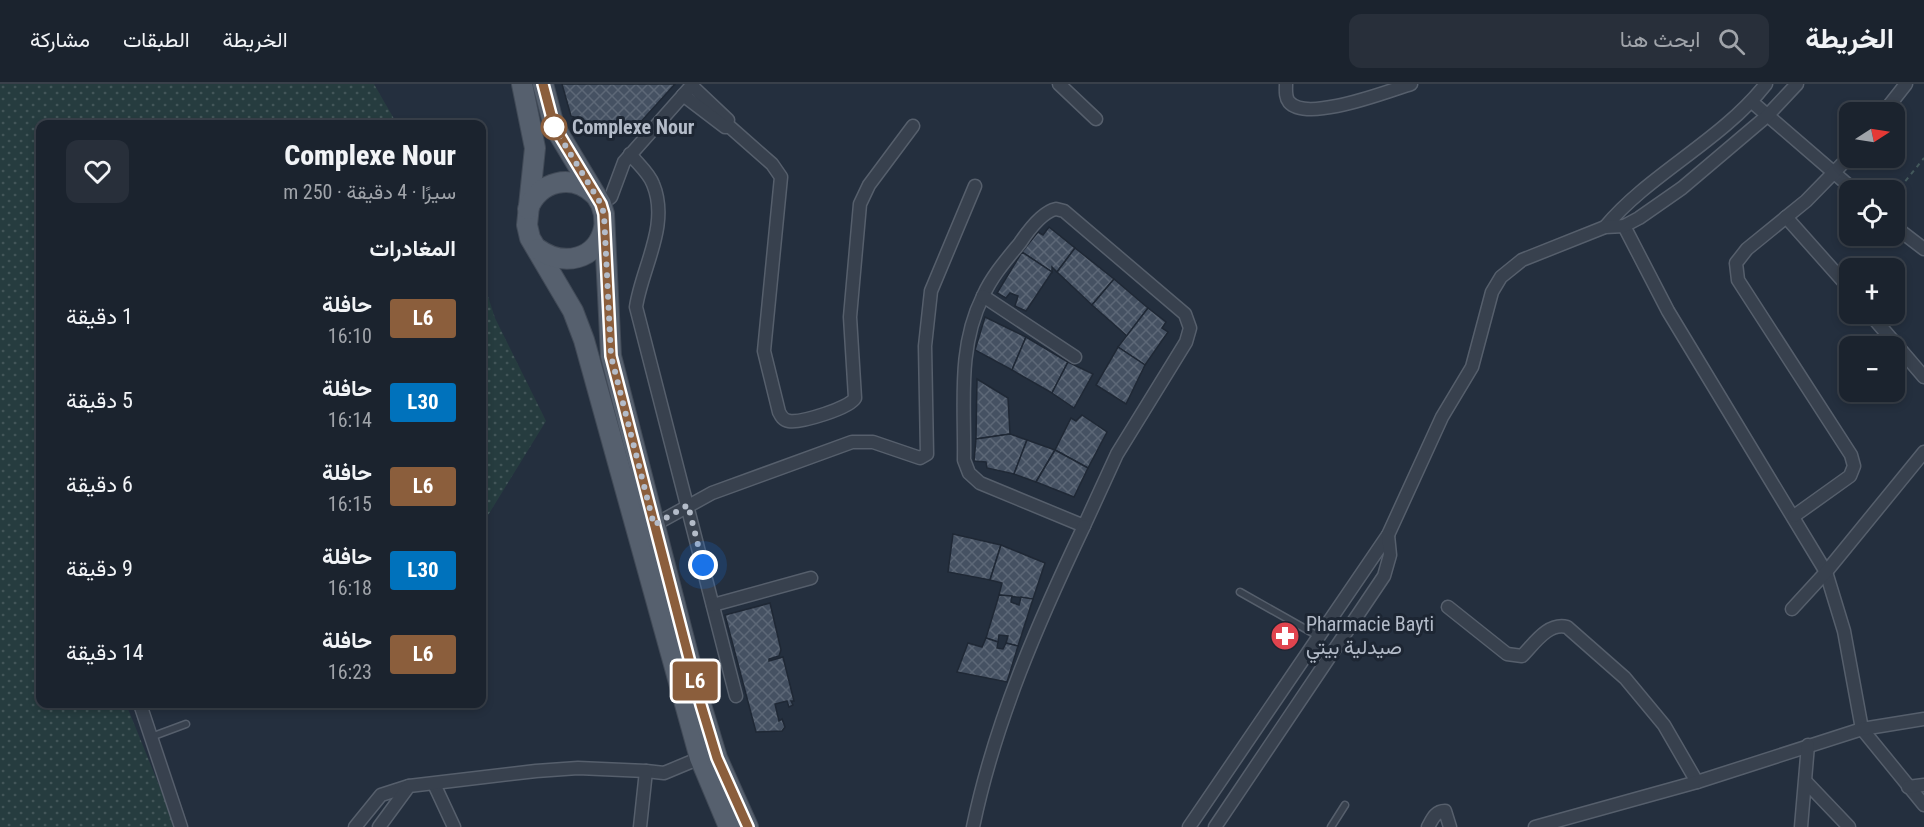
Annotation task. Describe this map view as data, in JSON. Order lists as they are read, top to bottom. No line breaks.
{"places":{"other":["Complexe Nour"],"pharmacy":["Pharmacie Bayti صيدلية بيتي"]},"lines":["bus line L6"],"north":"right","page":{"header":"الخريطة","search":"ابحث هنا","nav":["الخريطة","الطبقات","مشاركة"],"on_map":"L6","map_buttons":["+","−"],"heading":[["Complexe Nour","سيرًا · 4 دقيقة · 250 m"],"المغادرات"],"list":[{"mark":"L6","name":"حافلة","note":"16:10","value":"1 دقيقة"},{"mark":"L30","name":"حافلة","note":"16:14","value":"5 دقيقة"},{"mark":"L6","name":"حافلة","note":"16:15","value":"6 دقيقة"},{"mark":"L30","name":"حافلة","note":"16:18","value":"9 دقيقة"},{"mark":"L6","name":"حافلة","note":"16:23","value":"14 دقيقة"}]}}
